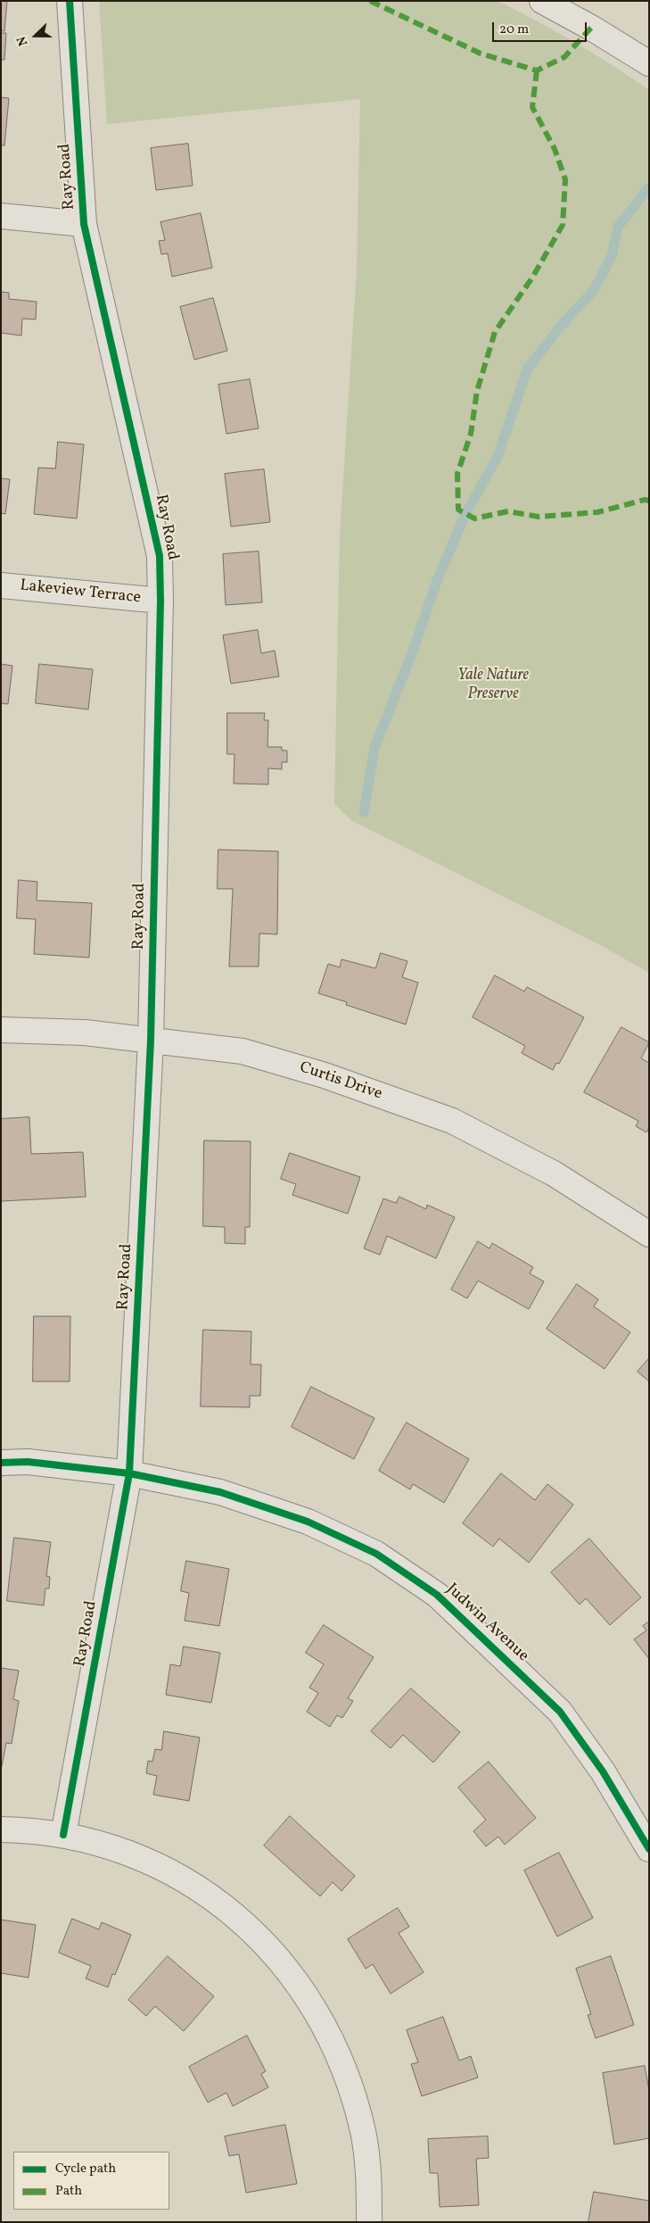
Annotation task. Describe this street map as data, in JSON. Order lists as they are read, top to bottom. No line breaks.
{"streets":{"street":["Ray Road","Lakeview Terrace","Curtis Drive","Judwin Avenue"]},"crossings":[["Ray Road","Lakeview Terrace"],["Ray Road","Curtis Drive"],["Ray Road","Judwin Avenue"]],"parks":["Yale Nature Preserve"],"legend":["Cycle path","Path"],"scale_bar":"20 m","north":"left"}
